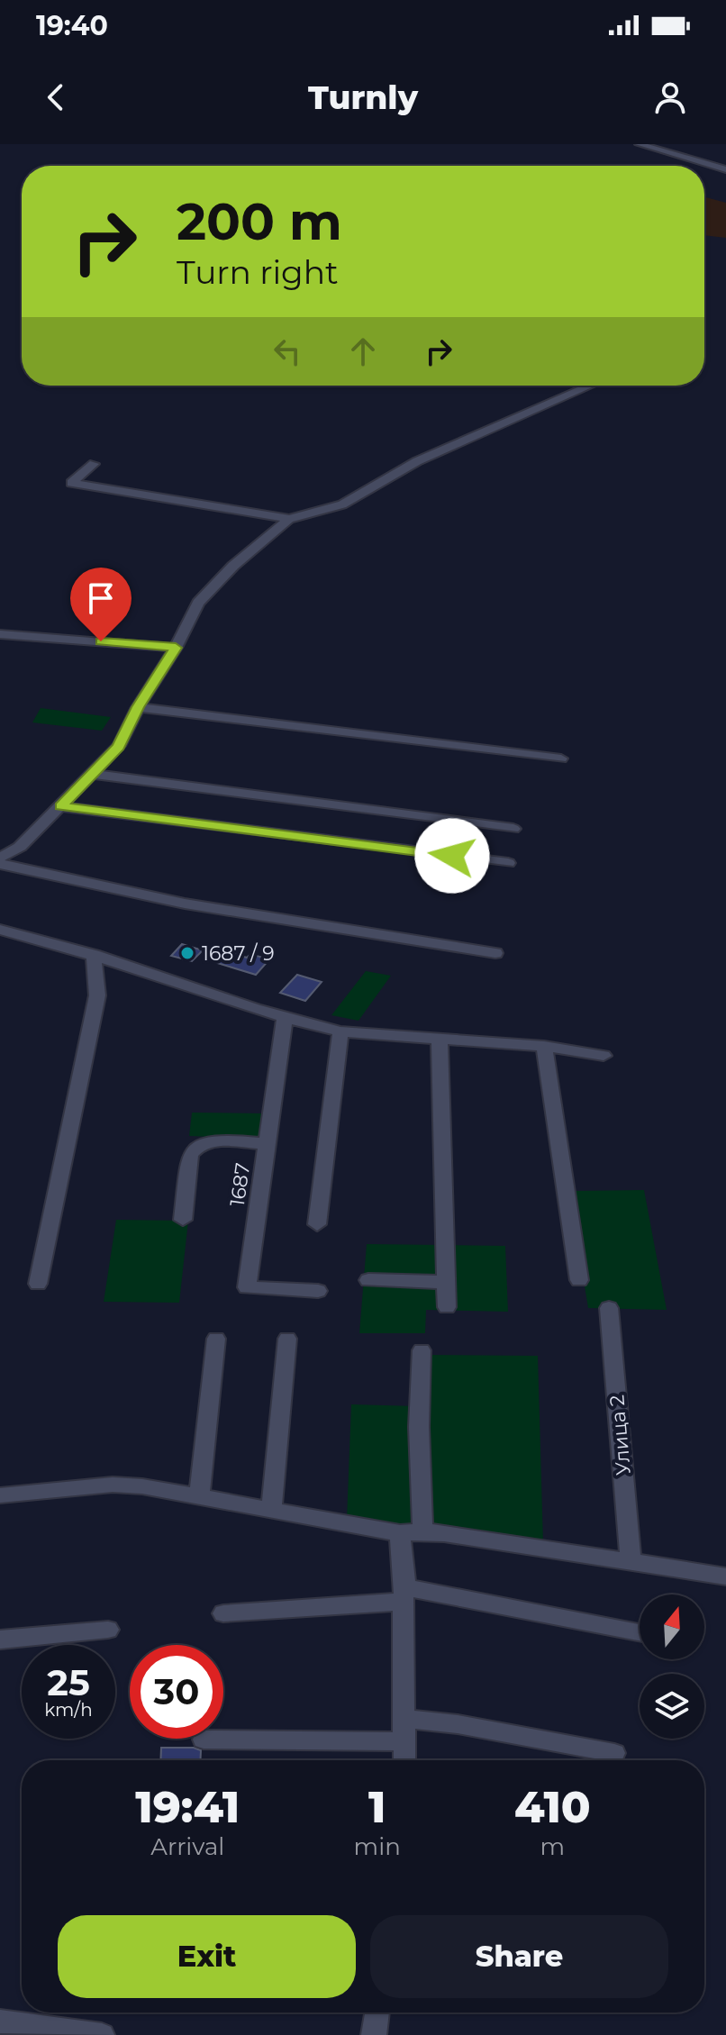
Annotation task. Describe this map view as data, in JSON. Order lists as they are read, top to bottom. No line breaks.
{"streets":{"street":["1687","Улица 2"]},"places":["1687 / 9"],"north":"top","page":{"status":"19:40","header":"Turnly","turn":["200 m","Turn right"],"speed":"25 km/h","limit":"30","eta":["19:41","Arrival","1","min","410","m"],"buttons":["Exit","Share"]}}
